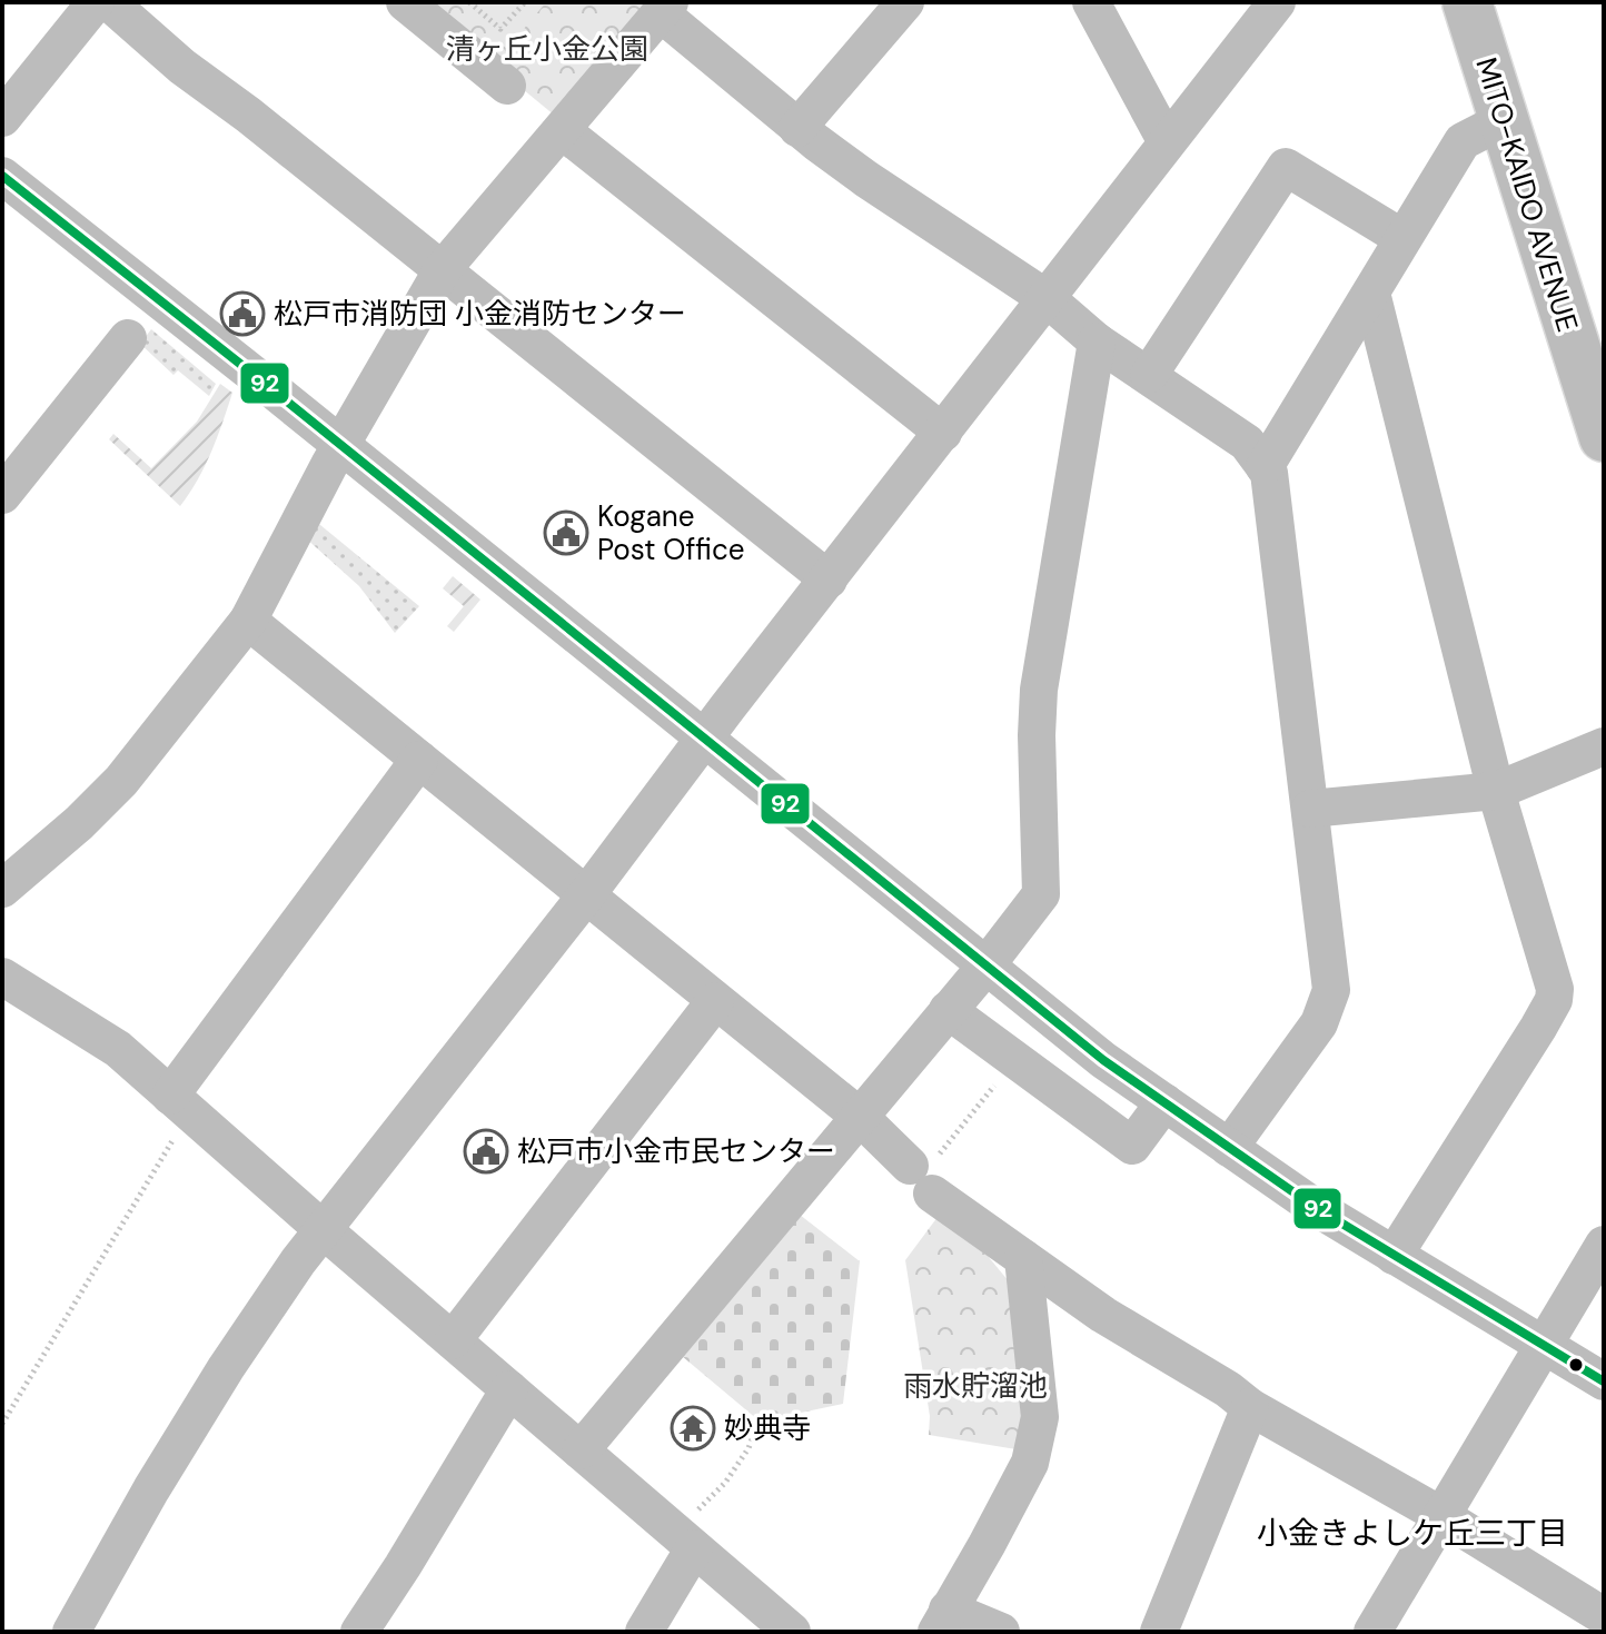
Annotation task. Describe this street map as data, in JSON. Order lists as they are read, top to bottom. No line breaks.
{"streets":{"highway":["MITO-KAIDO AVENUE"]},"districts":["小金きよしケ丘三丁目"],"parks":["清ヶ丘小金公園","雨水貯溜池"],"places":{"public building":["松戸市消防団 小金消防センター","Kogane Post Office","松戸市小金市民センター"],"temple":["妙典寺"]},"lines":["transit line 92"]}
